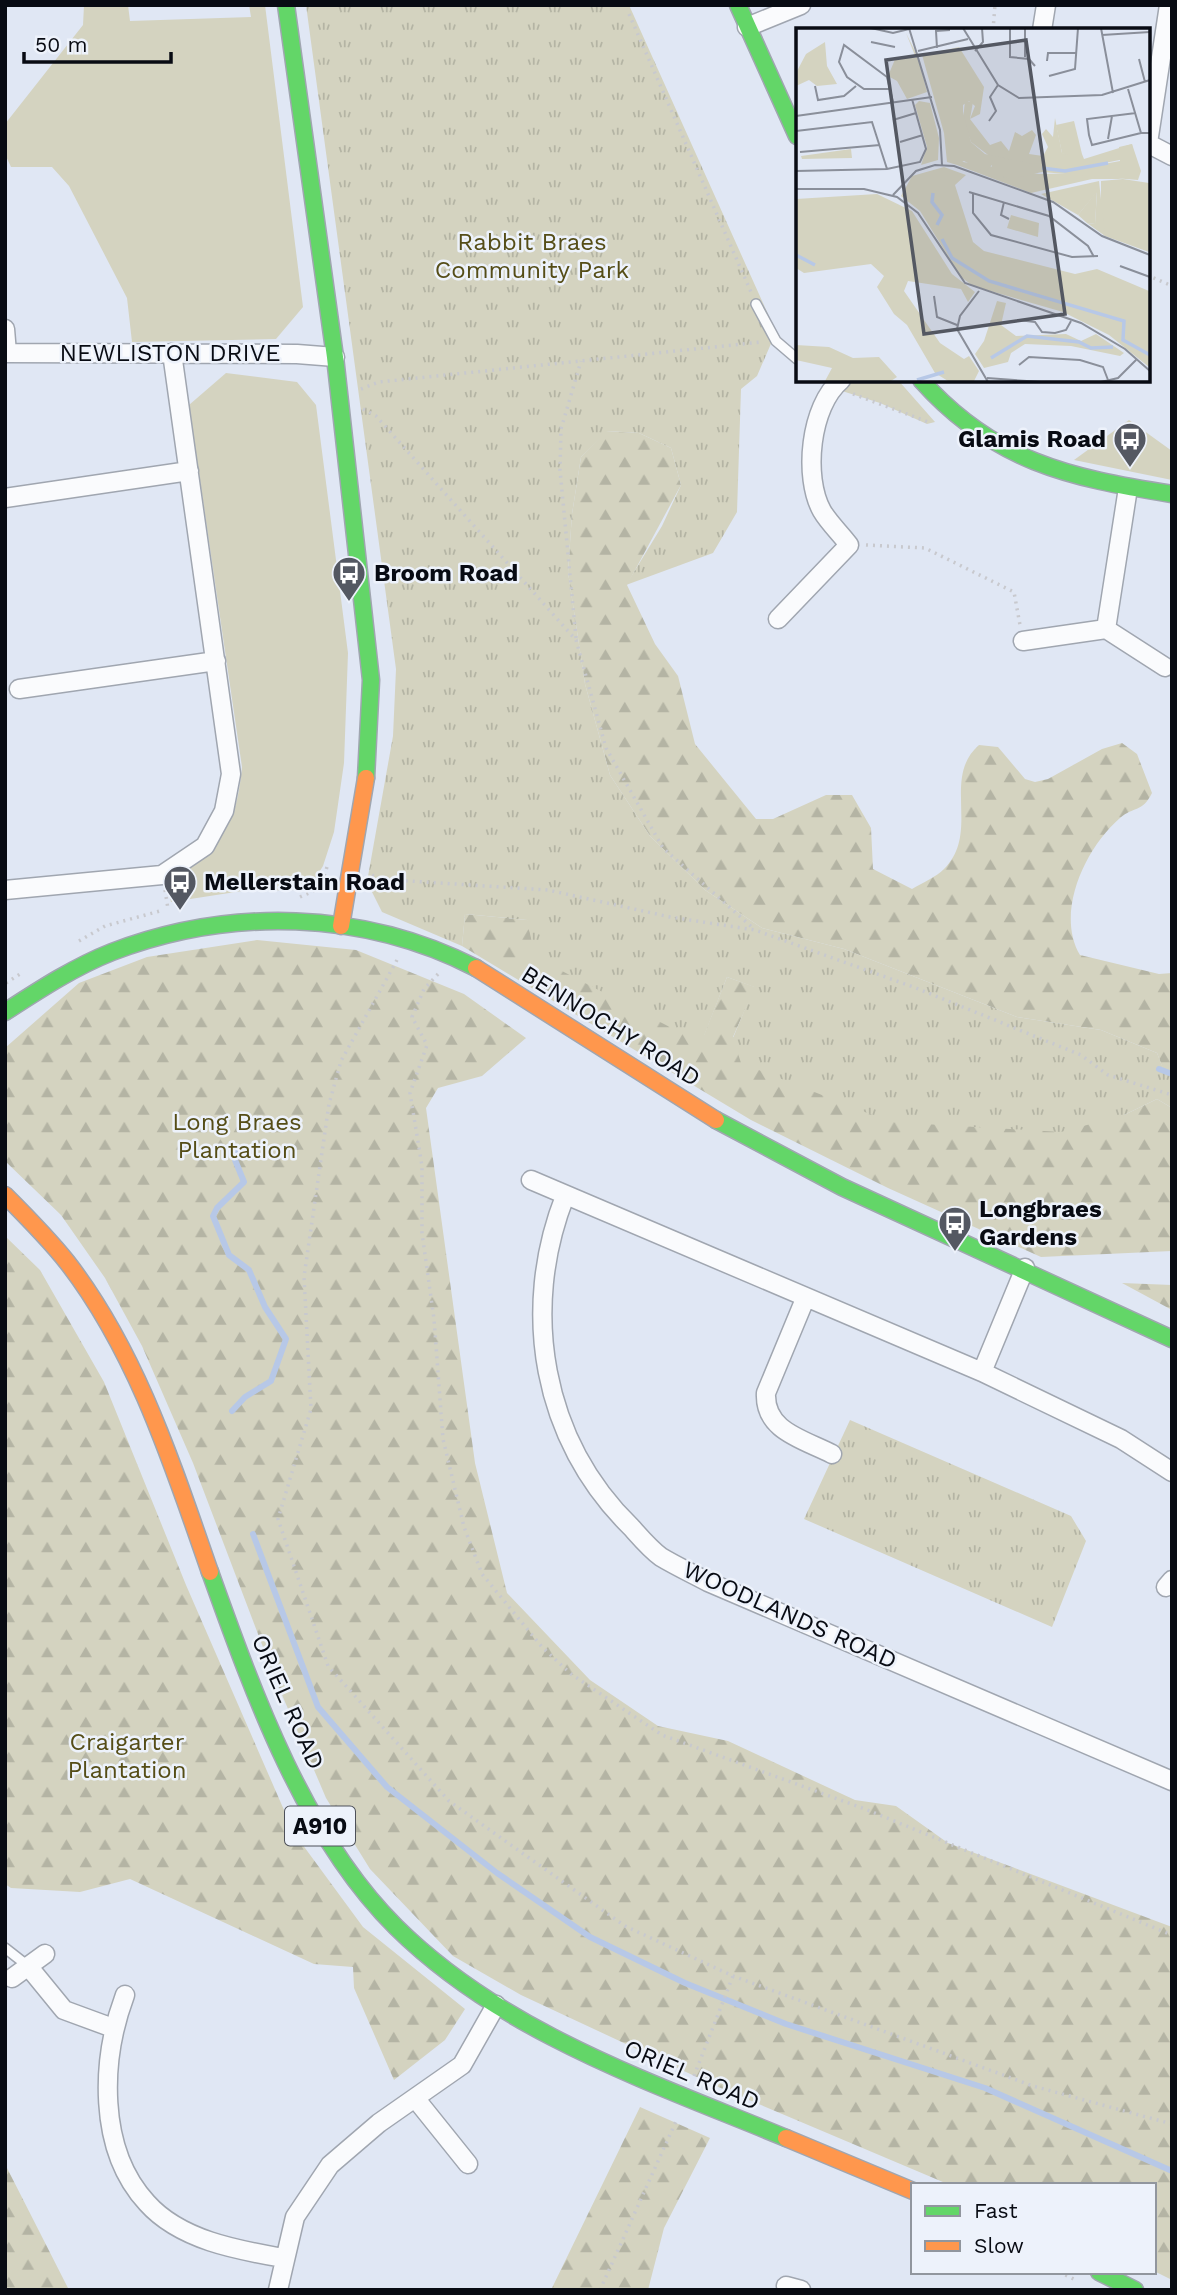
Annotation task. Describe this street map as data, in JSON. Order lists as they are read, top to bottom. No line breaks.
{"streets":{"street":["NEWLISTON DRIVE","BENNOCHY ROAD","WOODLANDS ROAD","ORIEL ROAD","A910"]},"parks":["Rabbit Braes Community Park","Long Braes Plantation","Craigarter Plantation"],"places":{"bus stop":["Glamis Road","Broom Road","Mellerstain Road","Longbraes Gardens"]},"legend":["Fast","Slow"],"scale_bar":"50 m"}
